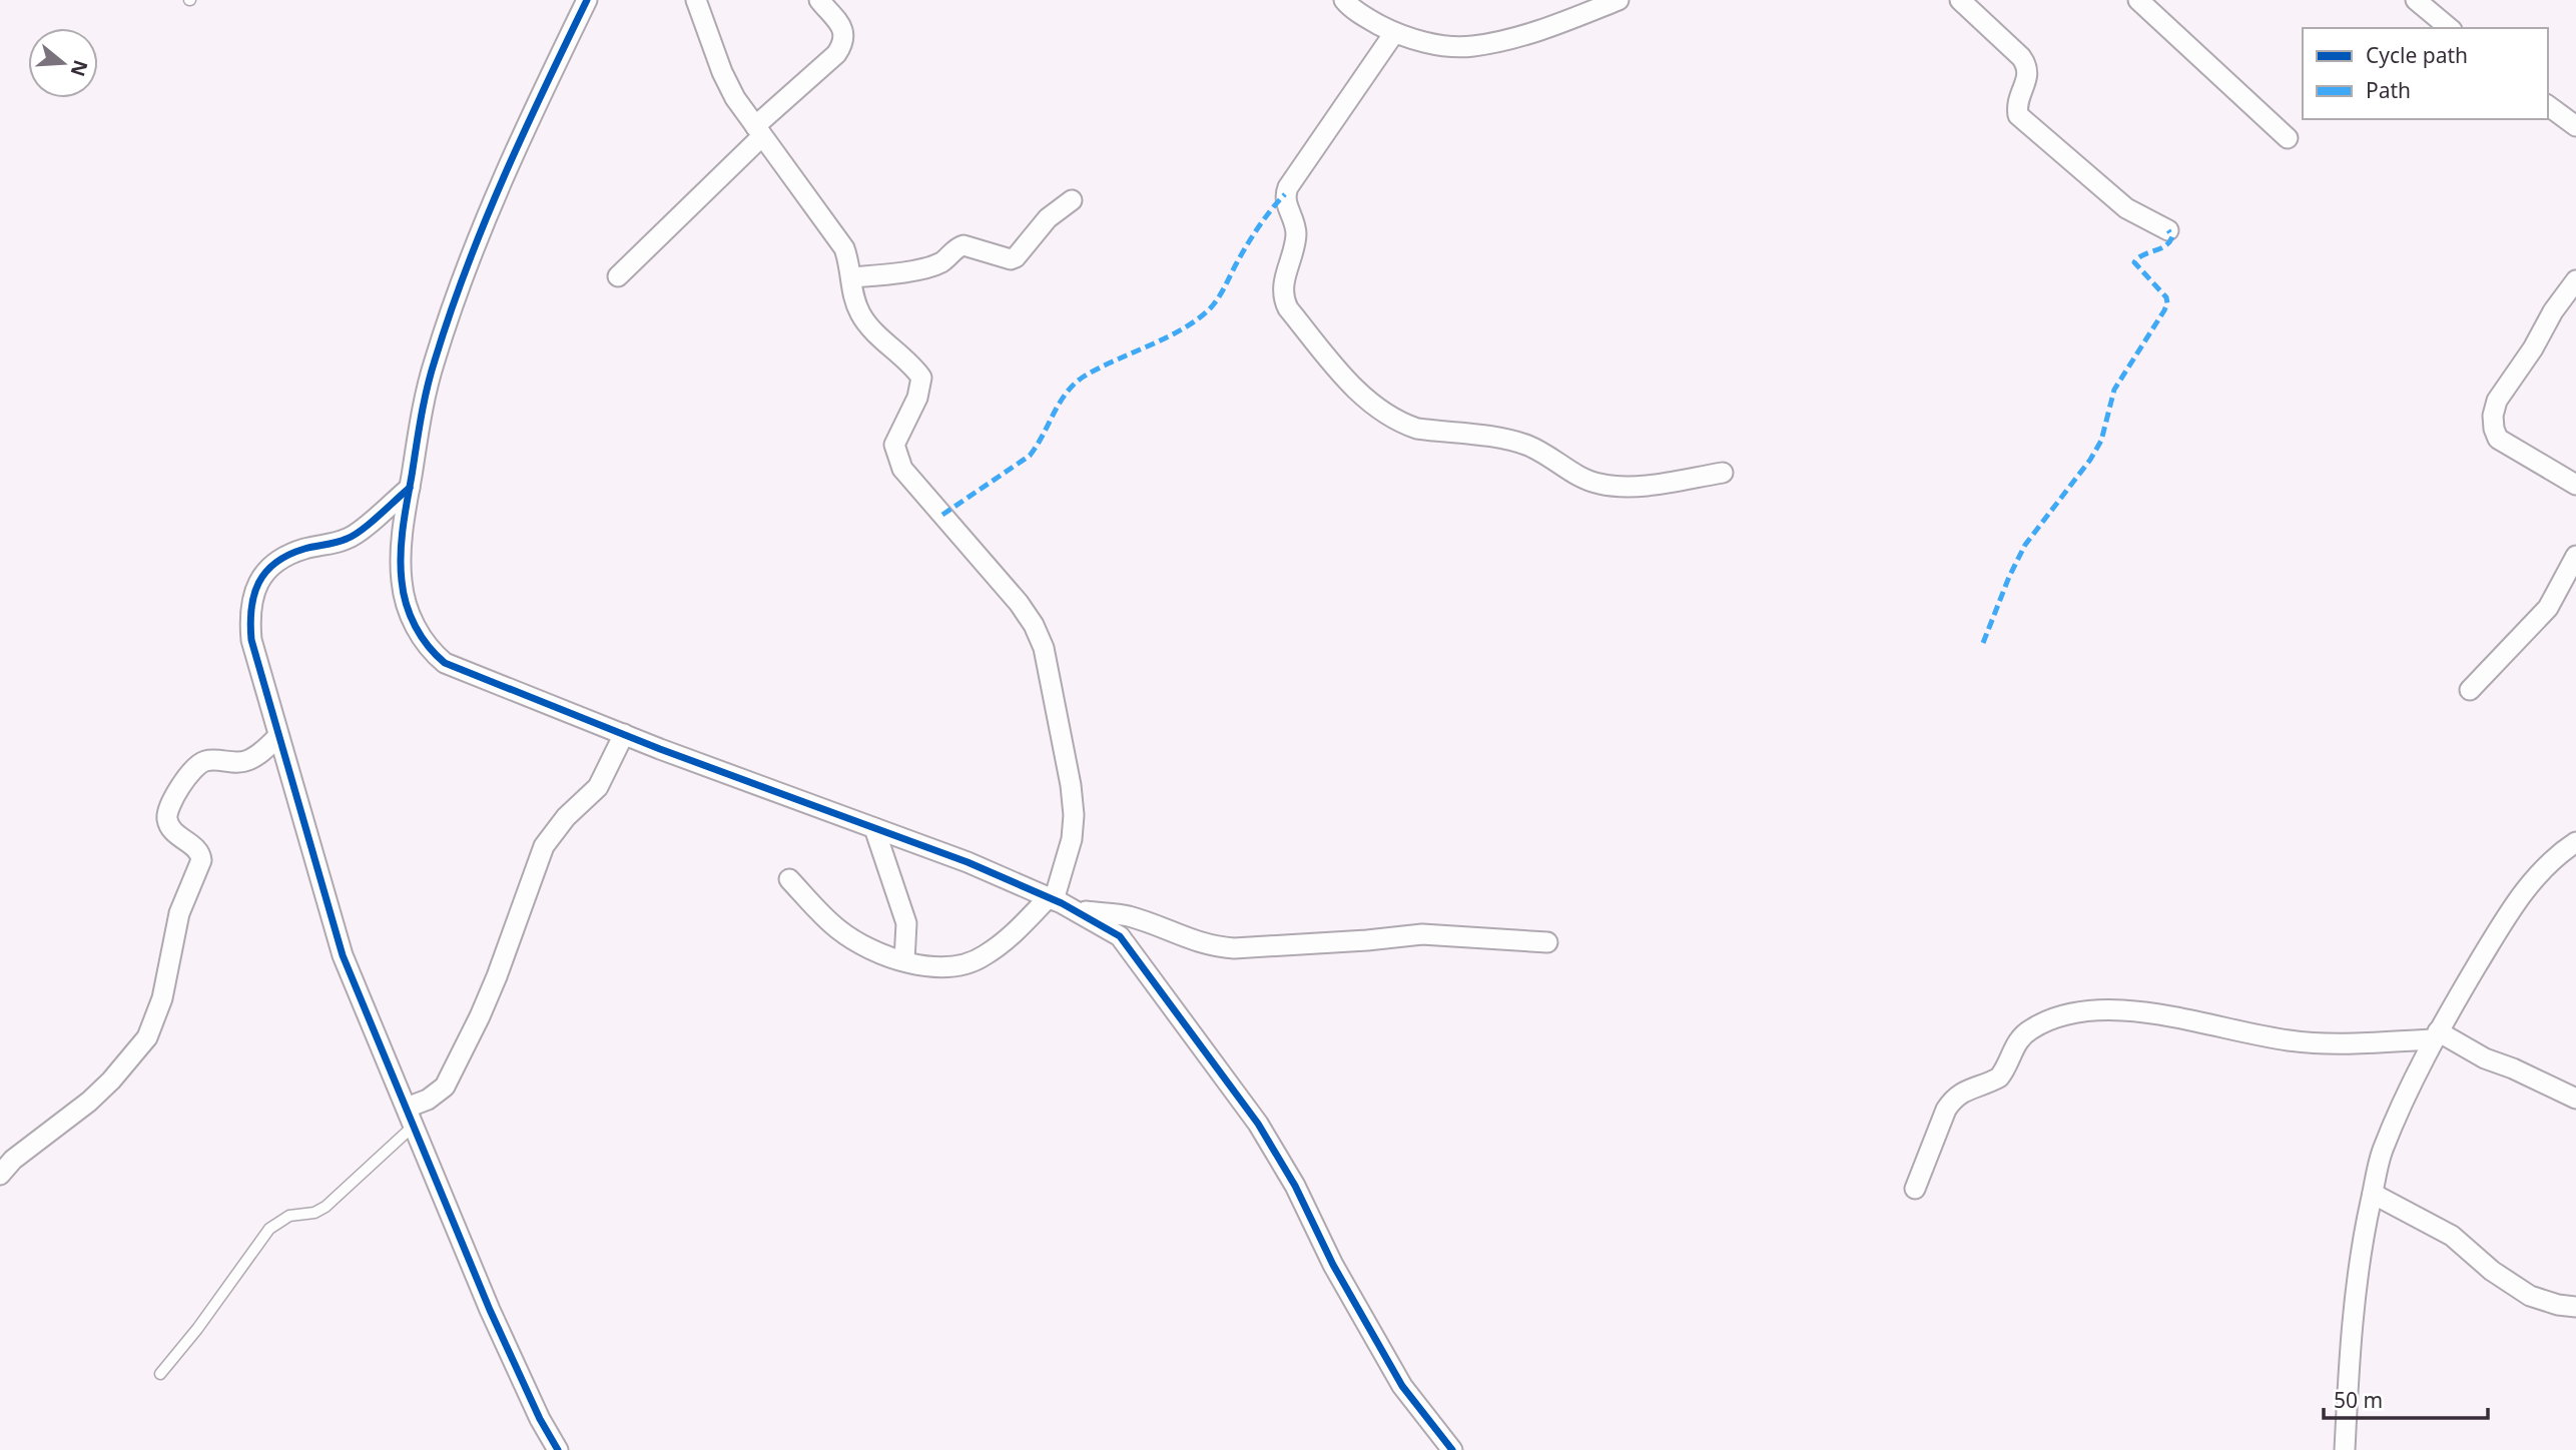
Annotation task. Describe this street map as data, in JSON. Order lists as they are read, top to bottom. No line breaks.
{"legend":["Cycle path","Path"],"scale_bar":"50 m","north":"right"}
